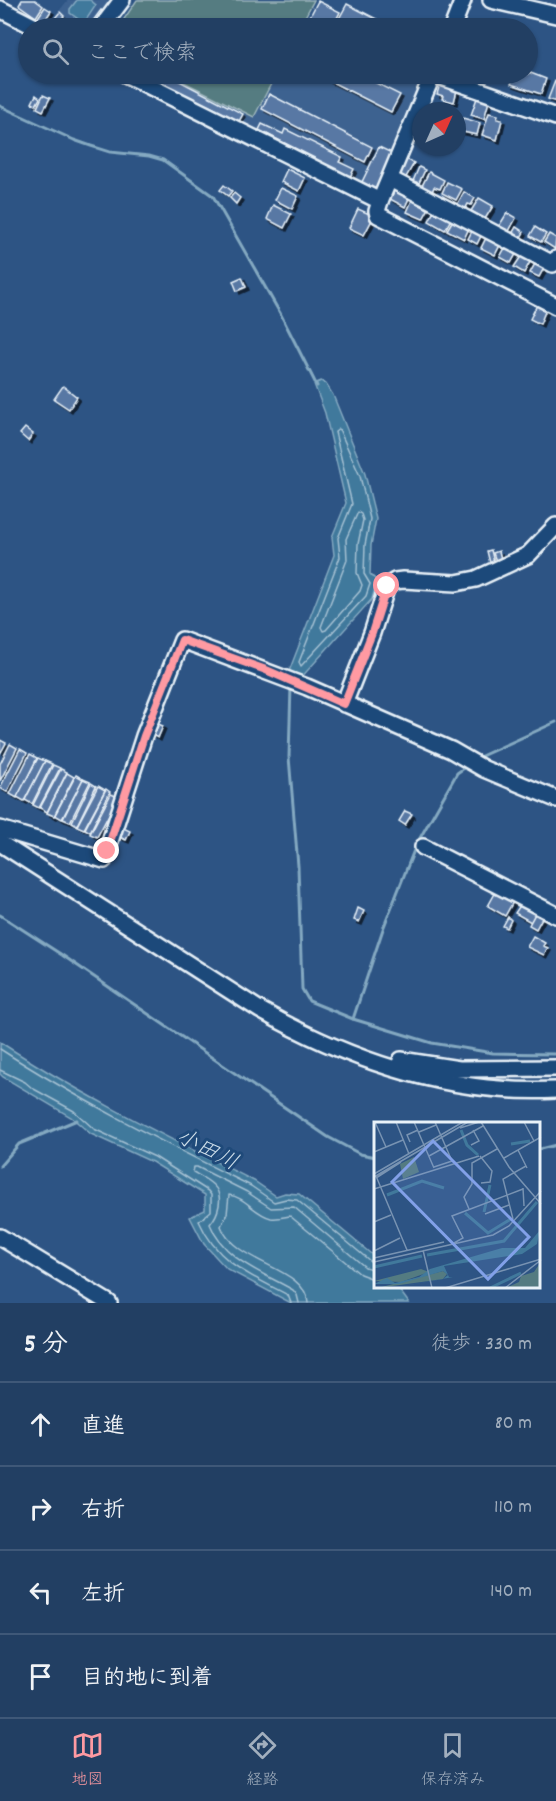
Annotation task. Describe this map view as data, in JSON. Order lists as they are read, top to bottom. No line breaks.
{"water":["小田川"],"north":"top right","page":{"search":"ここで検索","heading":["5 分","徒歩 · 330 m"],"list":[["直進","80 m"],["右折","110 m"],["左折","140 m"],"目的地に到着"],"nav":["地図","経路","保存済み"]}}
